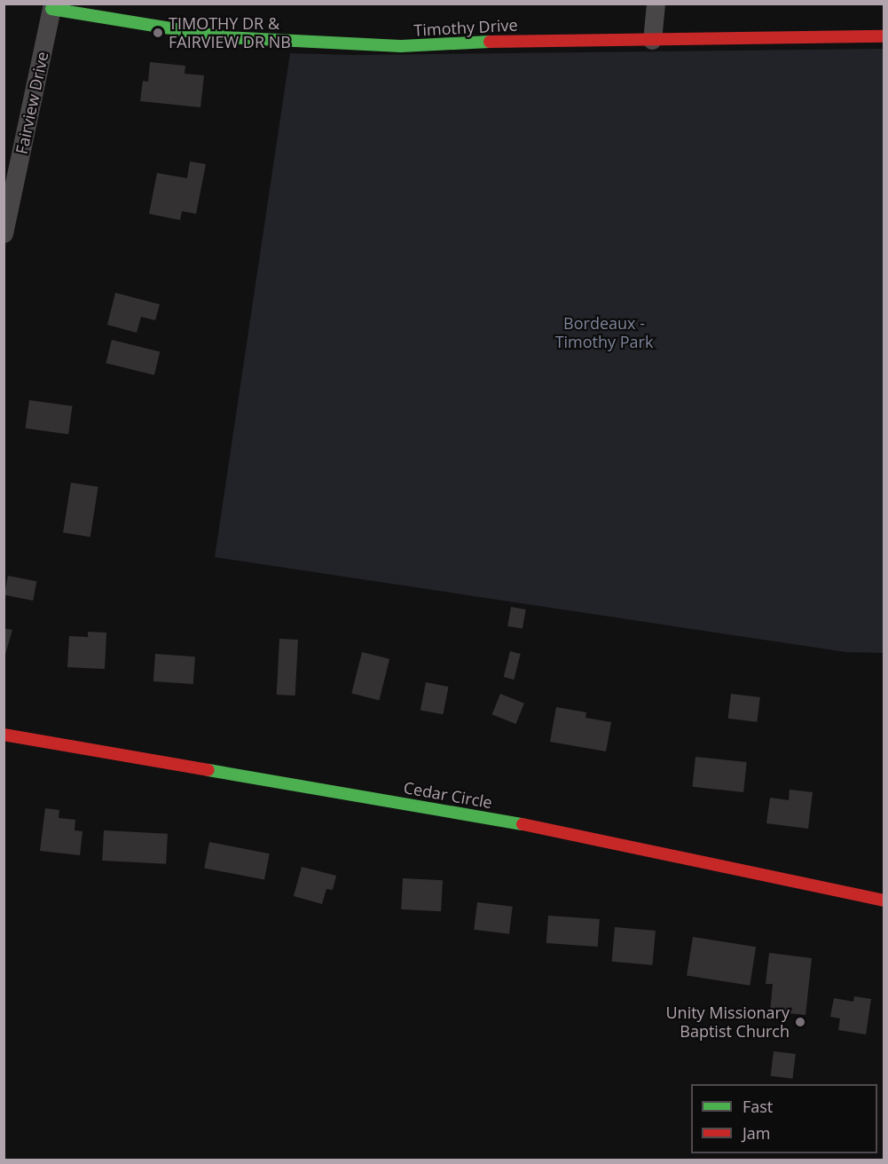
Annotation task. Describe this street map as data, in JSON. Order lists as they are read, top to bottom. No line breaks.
{"streets":{"street":["Timothy Drive","Fairview Drive","Cedar Circle"]},"crossings":[["Timothy Drive","Fairview Drive"]],"parks":["Bordeaux - Timothy Park"],"places":["TIMOTHY DR & FAIRVIEW DR NB","Unity Missionary Baptist Church"],"legend":["Fast","Jam"]}
